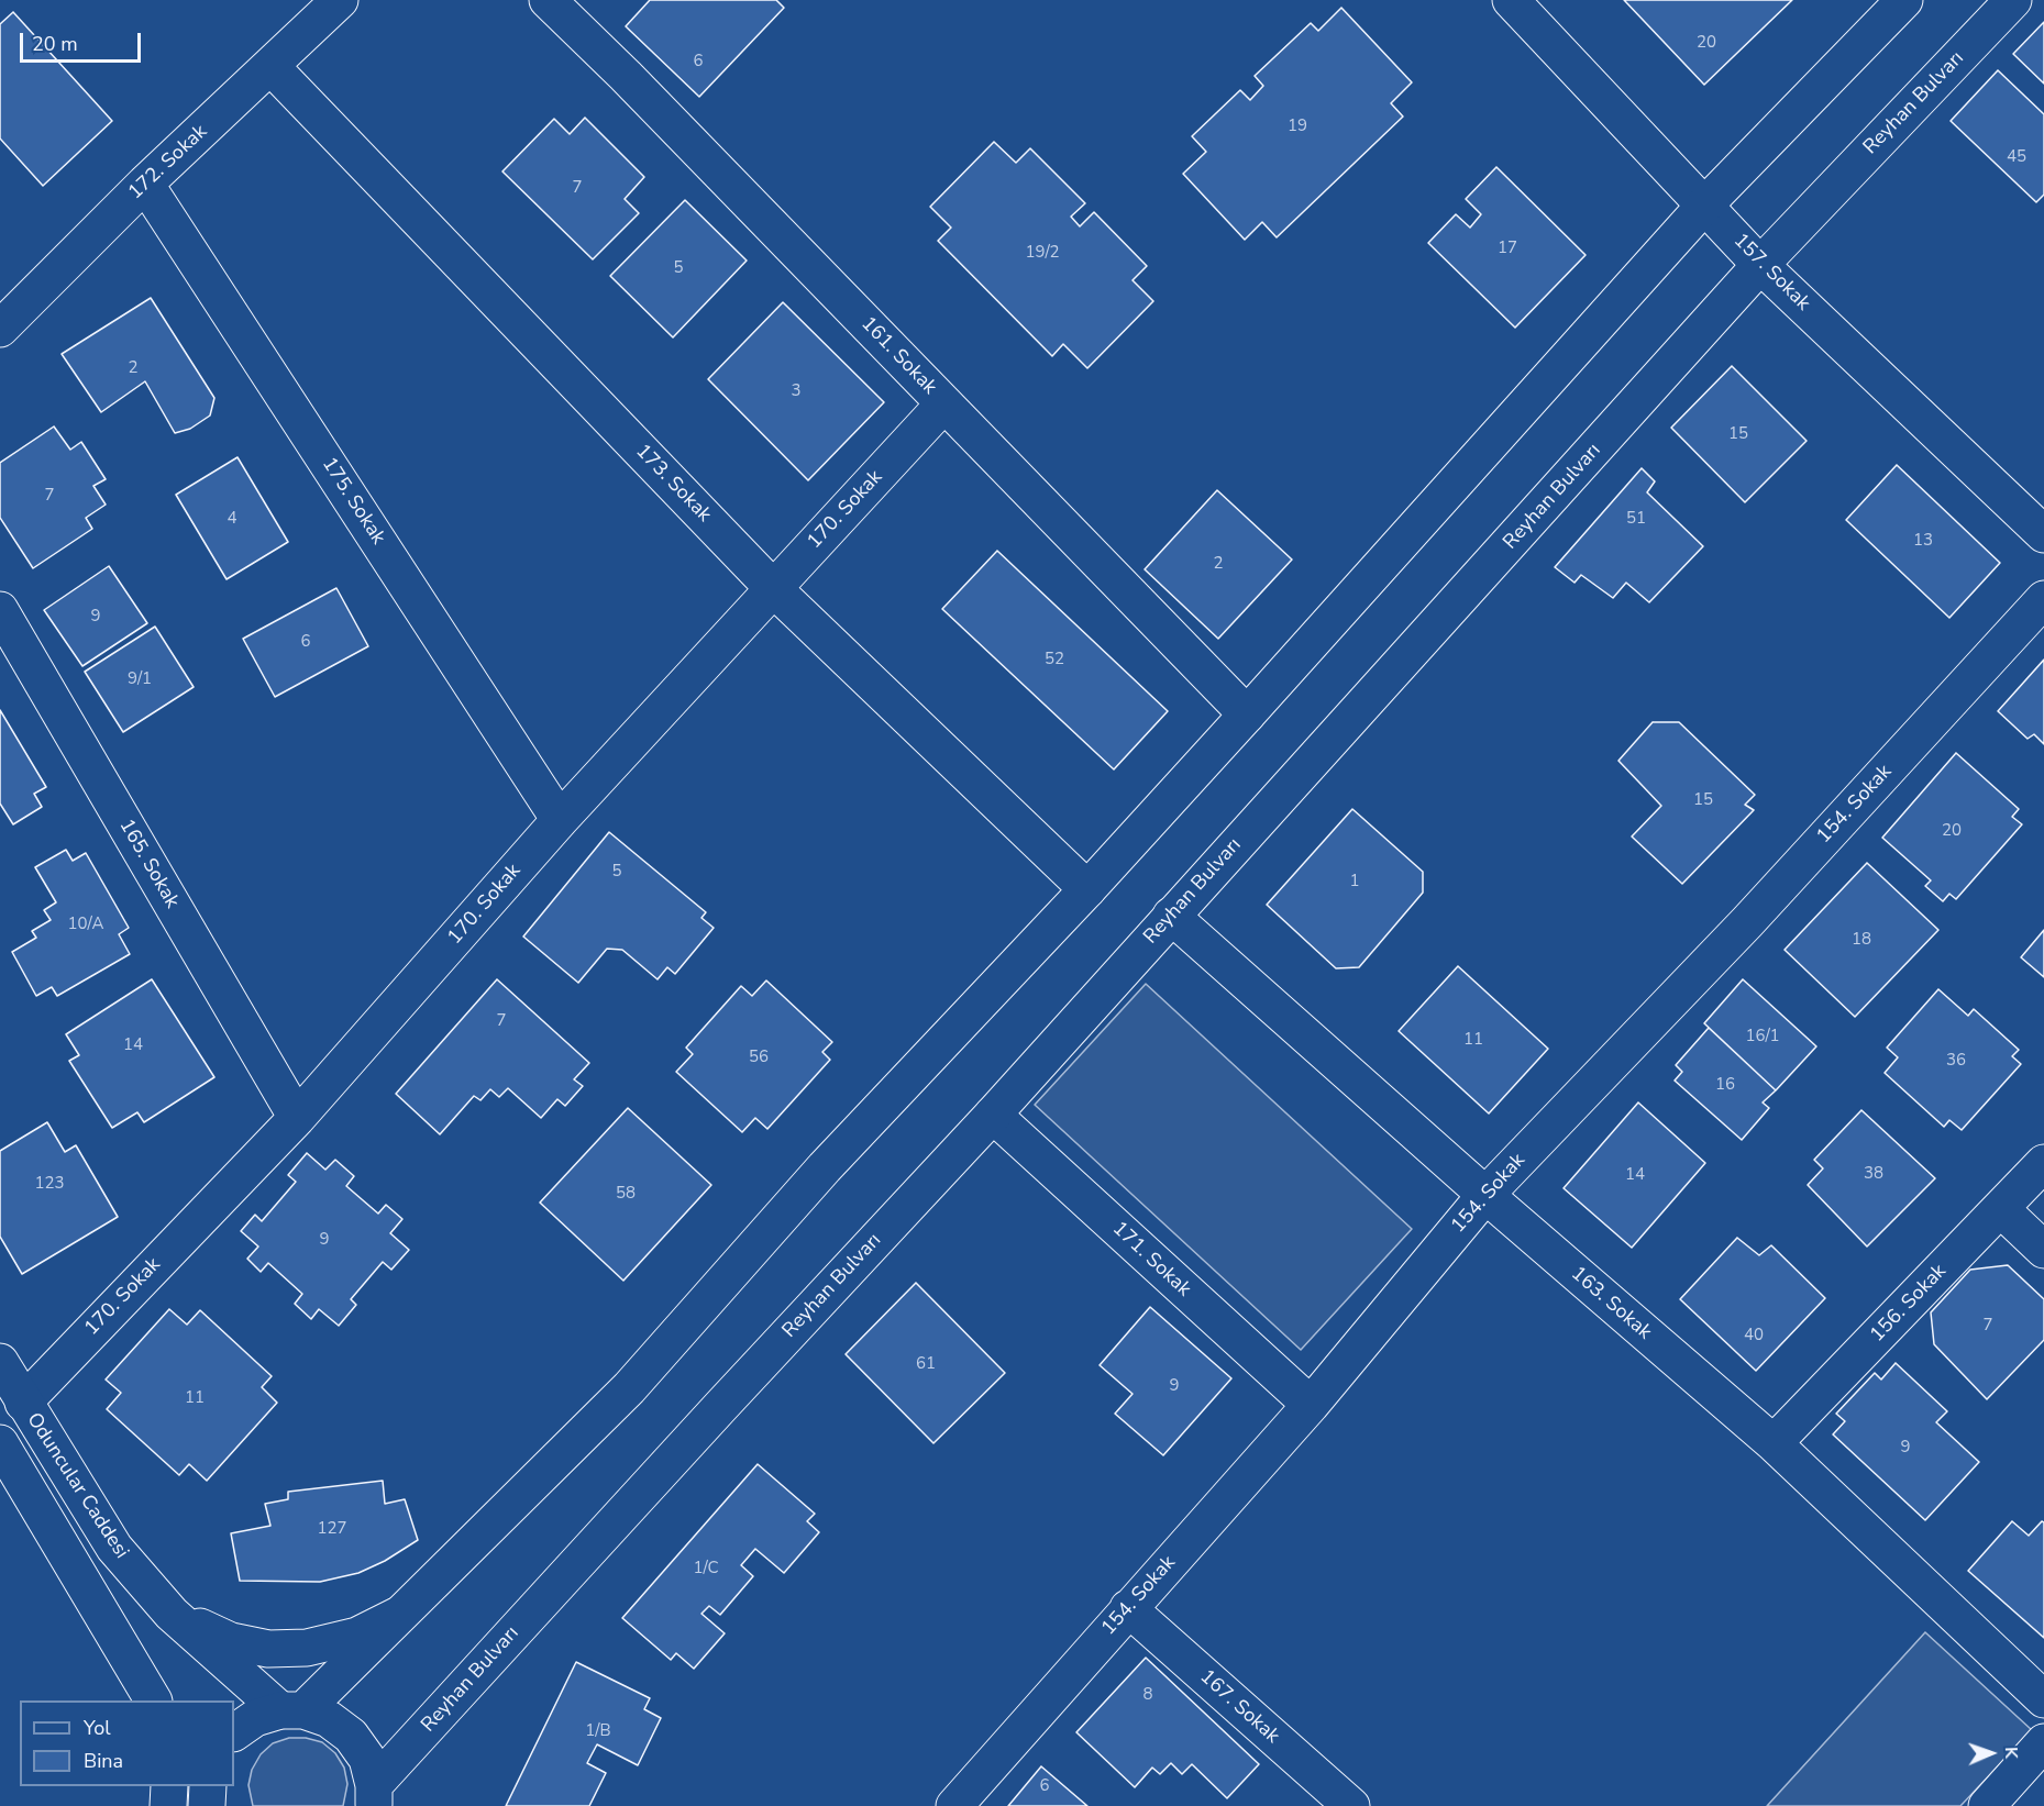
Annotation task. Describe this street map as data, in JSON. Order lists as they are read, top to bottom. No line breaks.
{"streets":{"street":["Reyhan Bulvarı","172. Sokak","157. Sokak","161. Sokak","173. Sokak","175. Sokak","170. Sokak","154. Sokak","165. Sokak","171. Sokak","163. Sokak","156. Sokak","Oduncular Caddesi","167. Sokak"]},"crossings":[["Reyhan Bulvarı","157. Sokak"],["Reyhan Bulvarı","171. Sokak"],["Reyhan Bulvarı","163. Sokak"],["Reyhan Bulvarı","Oduncular Caddesi"],["172. Sokak","173. Sokak"],["172. Sokak","175. Sokak"],["161. Sokak","170. Sokak"],["173. Sokak","170. Sokak"],["175. Sokak","170. Sokak"],["170. Sokak","165. Sokak"],["170. Sokak","Oduncular Caddesi"],["154. Sokak","171. Sokak"],["154. Sokak","163. Sokak"],["154. Sokak","167. Sokak"],["163. Sokak","156. Sokak"]],"house_numbers":["20","6","19","45","7","17","19/2","5","2","3","15","7","4","51","13","2","9","6","52","9/1","15","20","5","1","10/A","18","7","16/1","11","14","56","36","16","38","14","123","58","9","7","40","61","9","11","9","127","1/C","8","1/B","6"],"legend":["Yol","Bina"],"scale_bar":"20 m","north":"right"}
